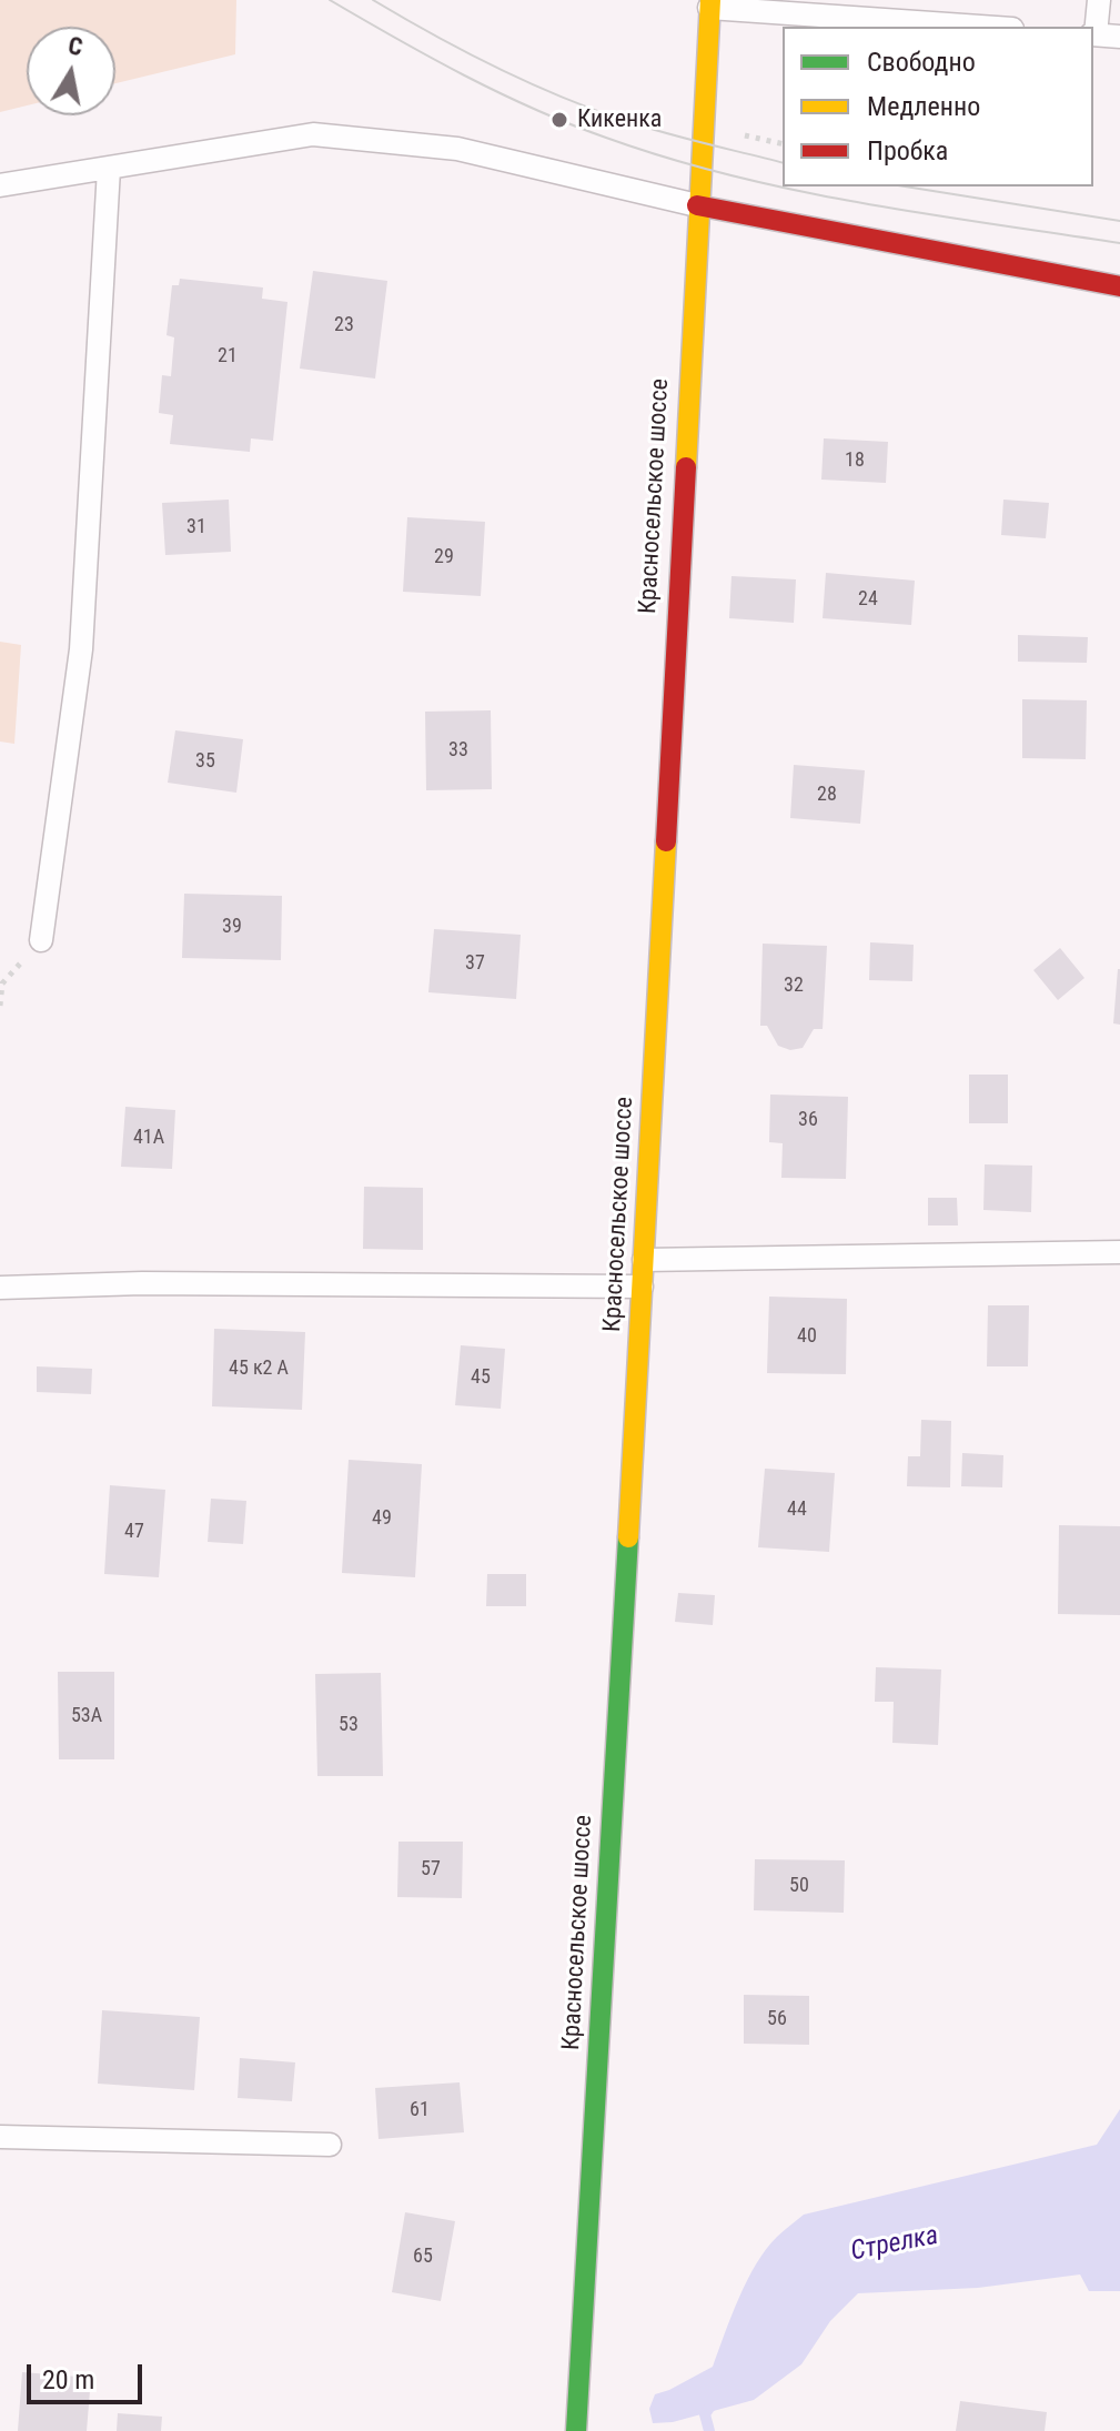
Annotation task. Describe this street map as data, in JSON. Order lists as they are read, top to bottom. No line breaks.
{"streets":{"main road":["Красносельское шоссе"]},"water":["Стрелка"],"places":["Кикенка"],"house_numbers":["23","21","18","31","29","24","33","35","28","39","37","32","36","41А","40","45 к2 А","45","44","49","47","53А","53","57","50","56","61","65"],"legend":["Свободно","Медленно","Пробка"],"scale_bar":"20 m","north":"top"}
